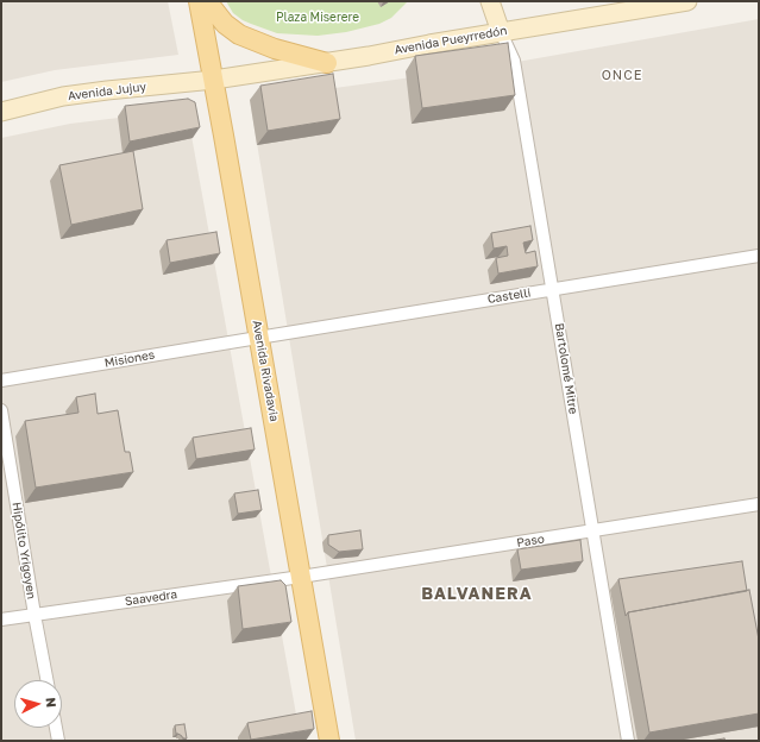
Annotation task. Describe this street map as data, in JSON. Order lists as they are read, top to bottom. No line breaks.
{"streets":{"main road":["Avenida Pueyrredón","Avenida Jujuy","Bartolomé Mitre","Avenida Rivadavia"],"street":["Castelli","Misiones","Paso","Hipólito Yrigoyen","Saavedra"]},"crossings":[["Avenida Pueyrredón","Avenida Jujuy"],["Avenida Pueyrredón","Bartolomé Mitre"],["Avenida Pueyrredón","Avenida Rivadavia"],["Avenida Jujuy","Avenida Rivadavia"],["Castelli","Misiones"],["Castelli","Bartolomé Mitre"],["Castelli","Avenida Rivadavia"],["Misiones","Avenida Rivadavia"],["Bartolomé Mitre","Paso"],["Avenida Rivadavia","Paso"],["Avenida Rivadavia","Saavedra"],["Paso","Saavedra"],["Hipólito Yrigoyen","Saavedra"]],"districts":["ONCE","BALVANERA"],"parks":["Plaza Miserere"],"north":"right"}
